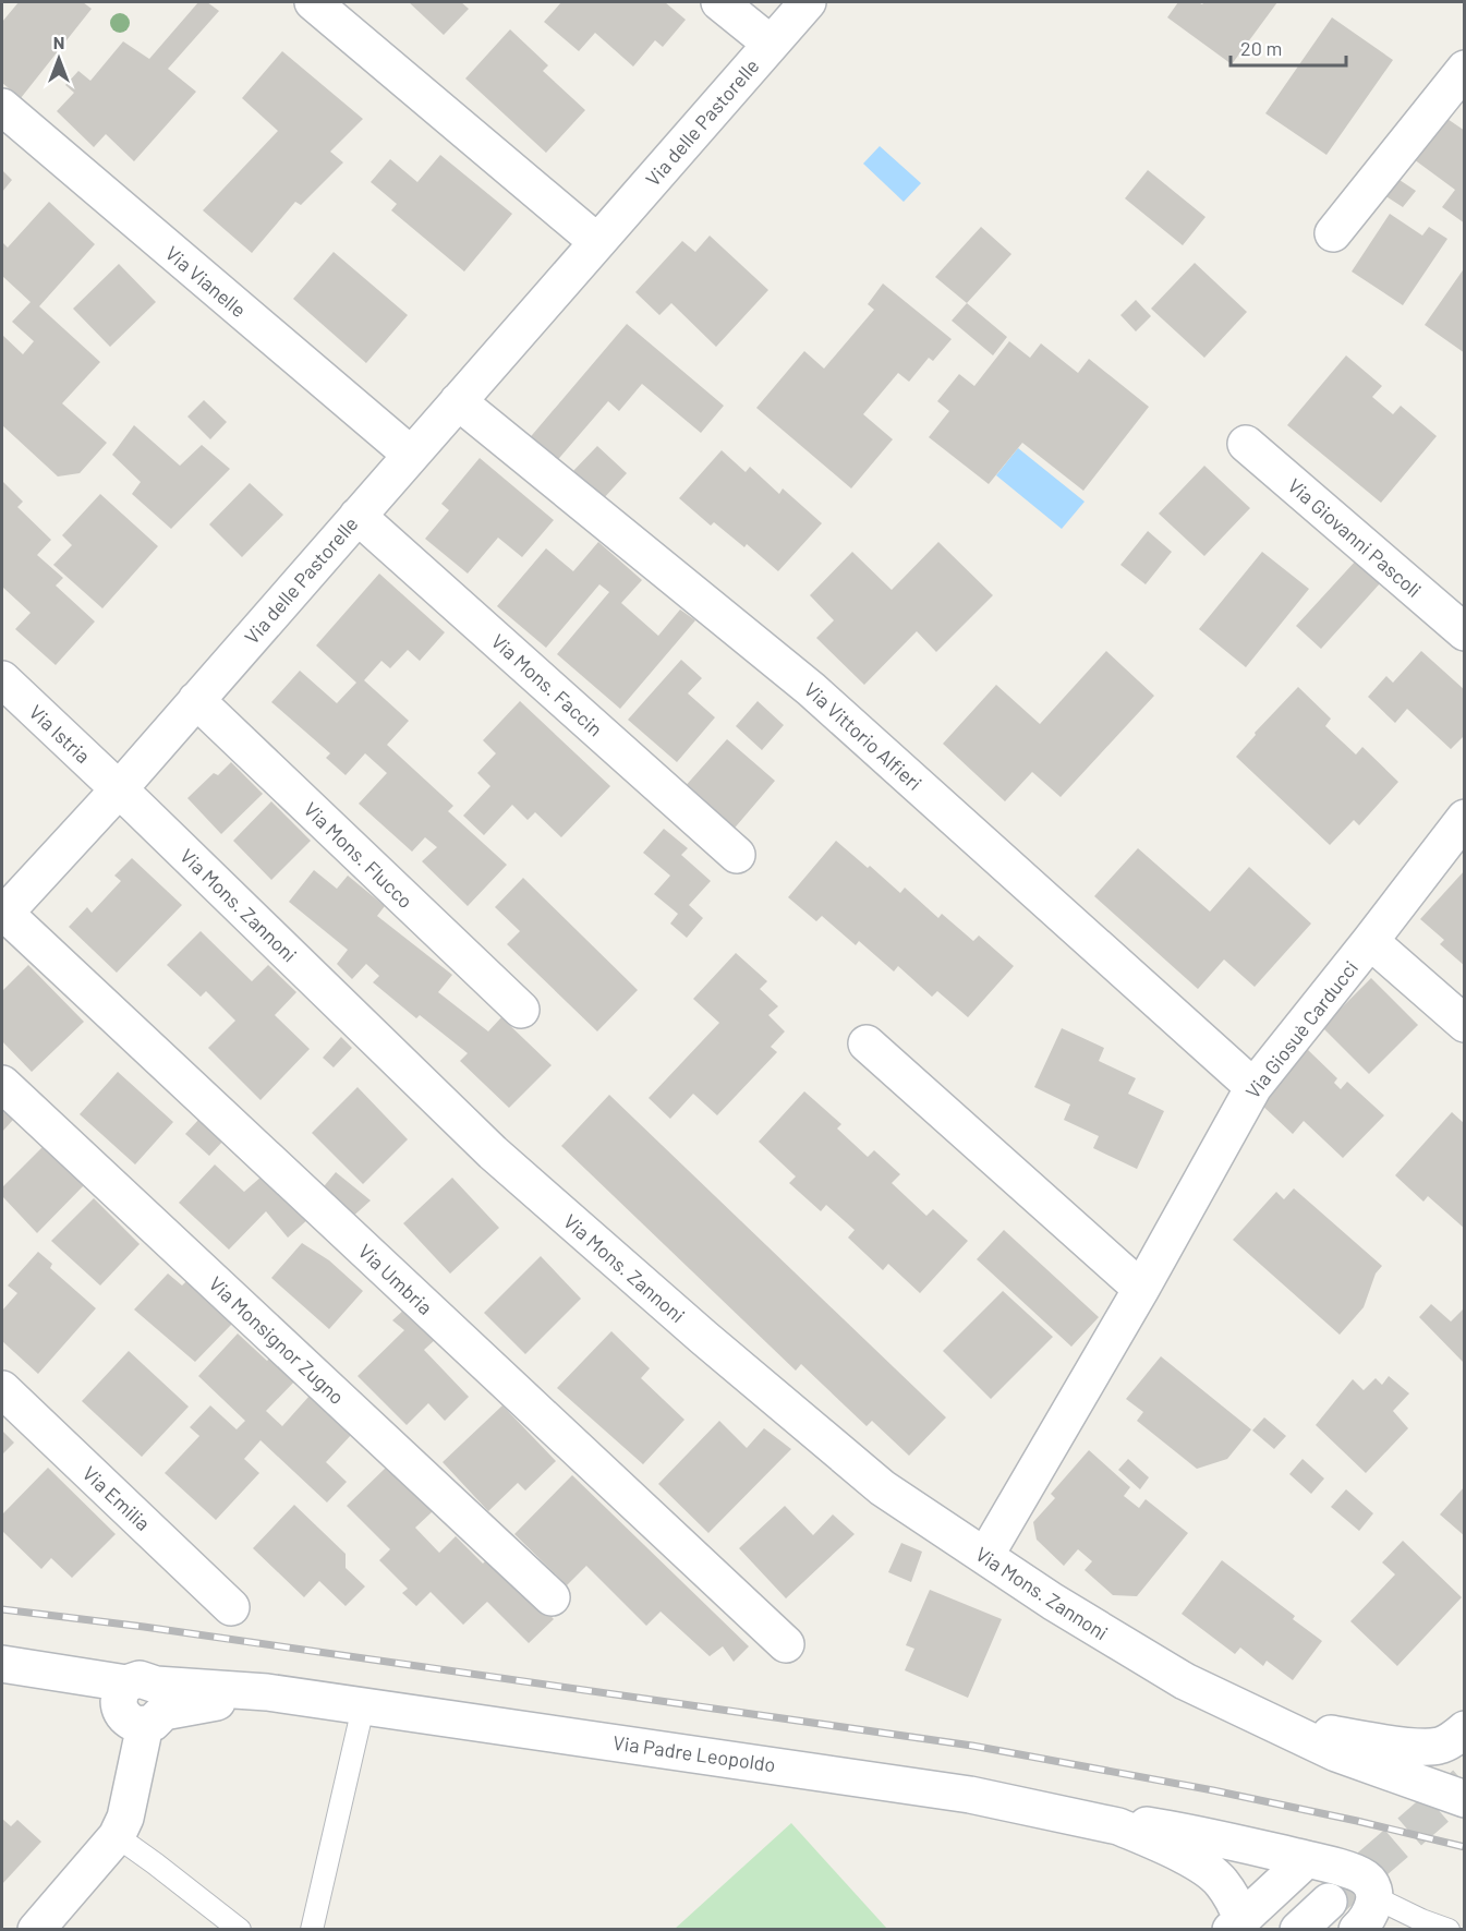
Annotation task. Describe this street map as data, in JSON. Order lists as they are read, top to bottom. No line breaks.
{"streets":{"street":["Via delle Pastorelle","Via Vianelle","Via Giovanni Pascoli","Via Mons. Faccin","Via Istria","Via Vittorio Alfieri","Via Mons. Flucco","Via Mons. Zannoni","Via Giosuè Carducci","Via Umbria","Via Monsignor Zugno","Via Emilia","Via Padre Leopoldo"]},"crossings":[["Via delle Pastorelle","Via Vianelle"],["Via delle Pastorelle","Via Mons. Faccin"],["Via delle Pastorelle","Via Istria"],["Via delle Pastorelle","Via Vittorio Alfieri"],["Via delle Pastorelle","Via Mons. Flucco"],["Via delle Pastorelle","Via Mons. Zannoni"],["Via delle Pastorelle","Via Umbria"],["Via Istria","Via Mons. Zannoni"],["Via Vittorio Alfieri","Via Giosuè Carducci"],["Via Mons. Zannoni","Via Giosuè Carducci"]],"scale_bar":"20 m","north":"top"}
